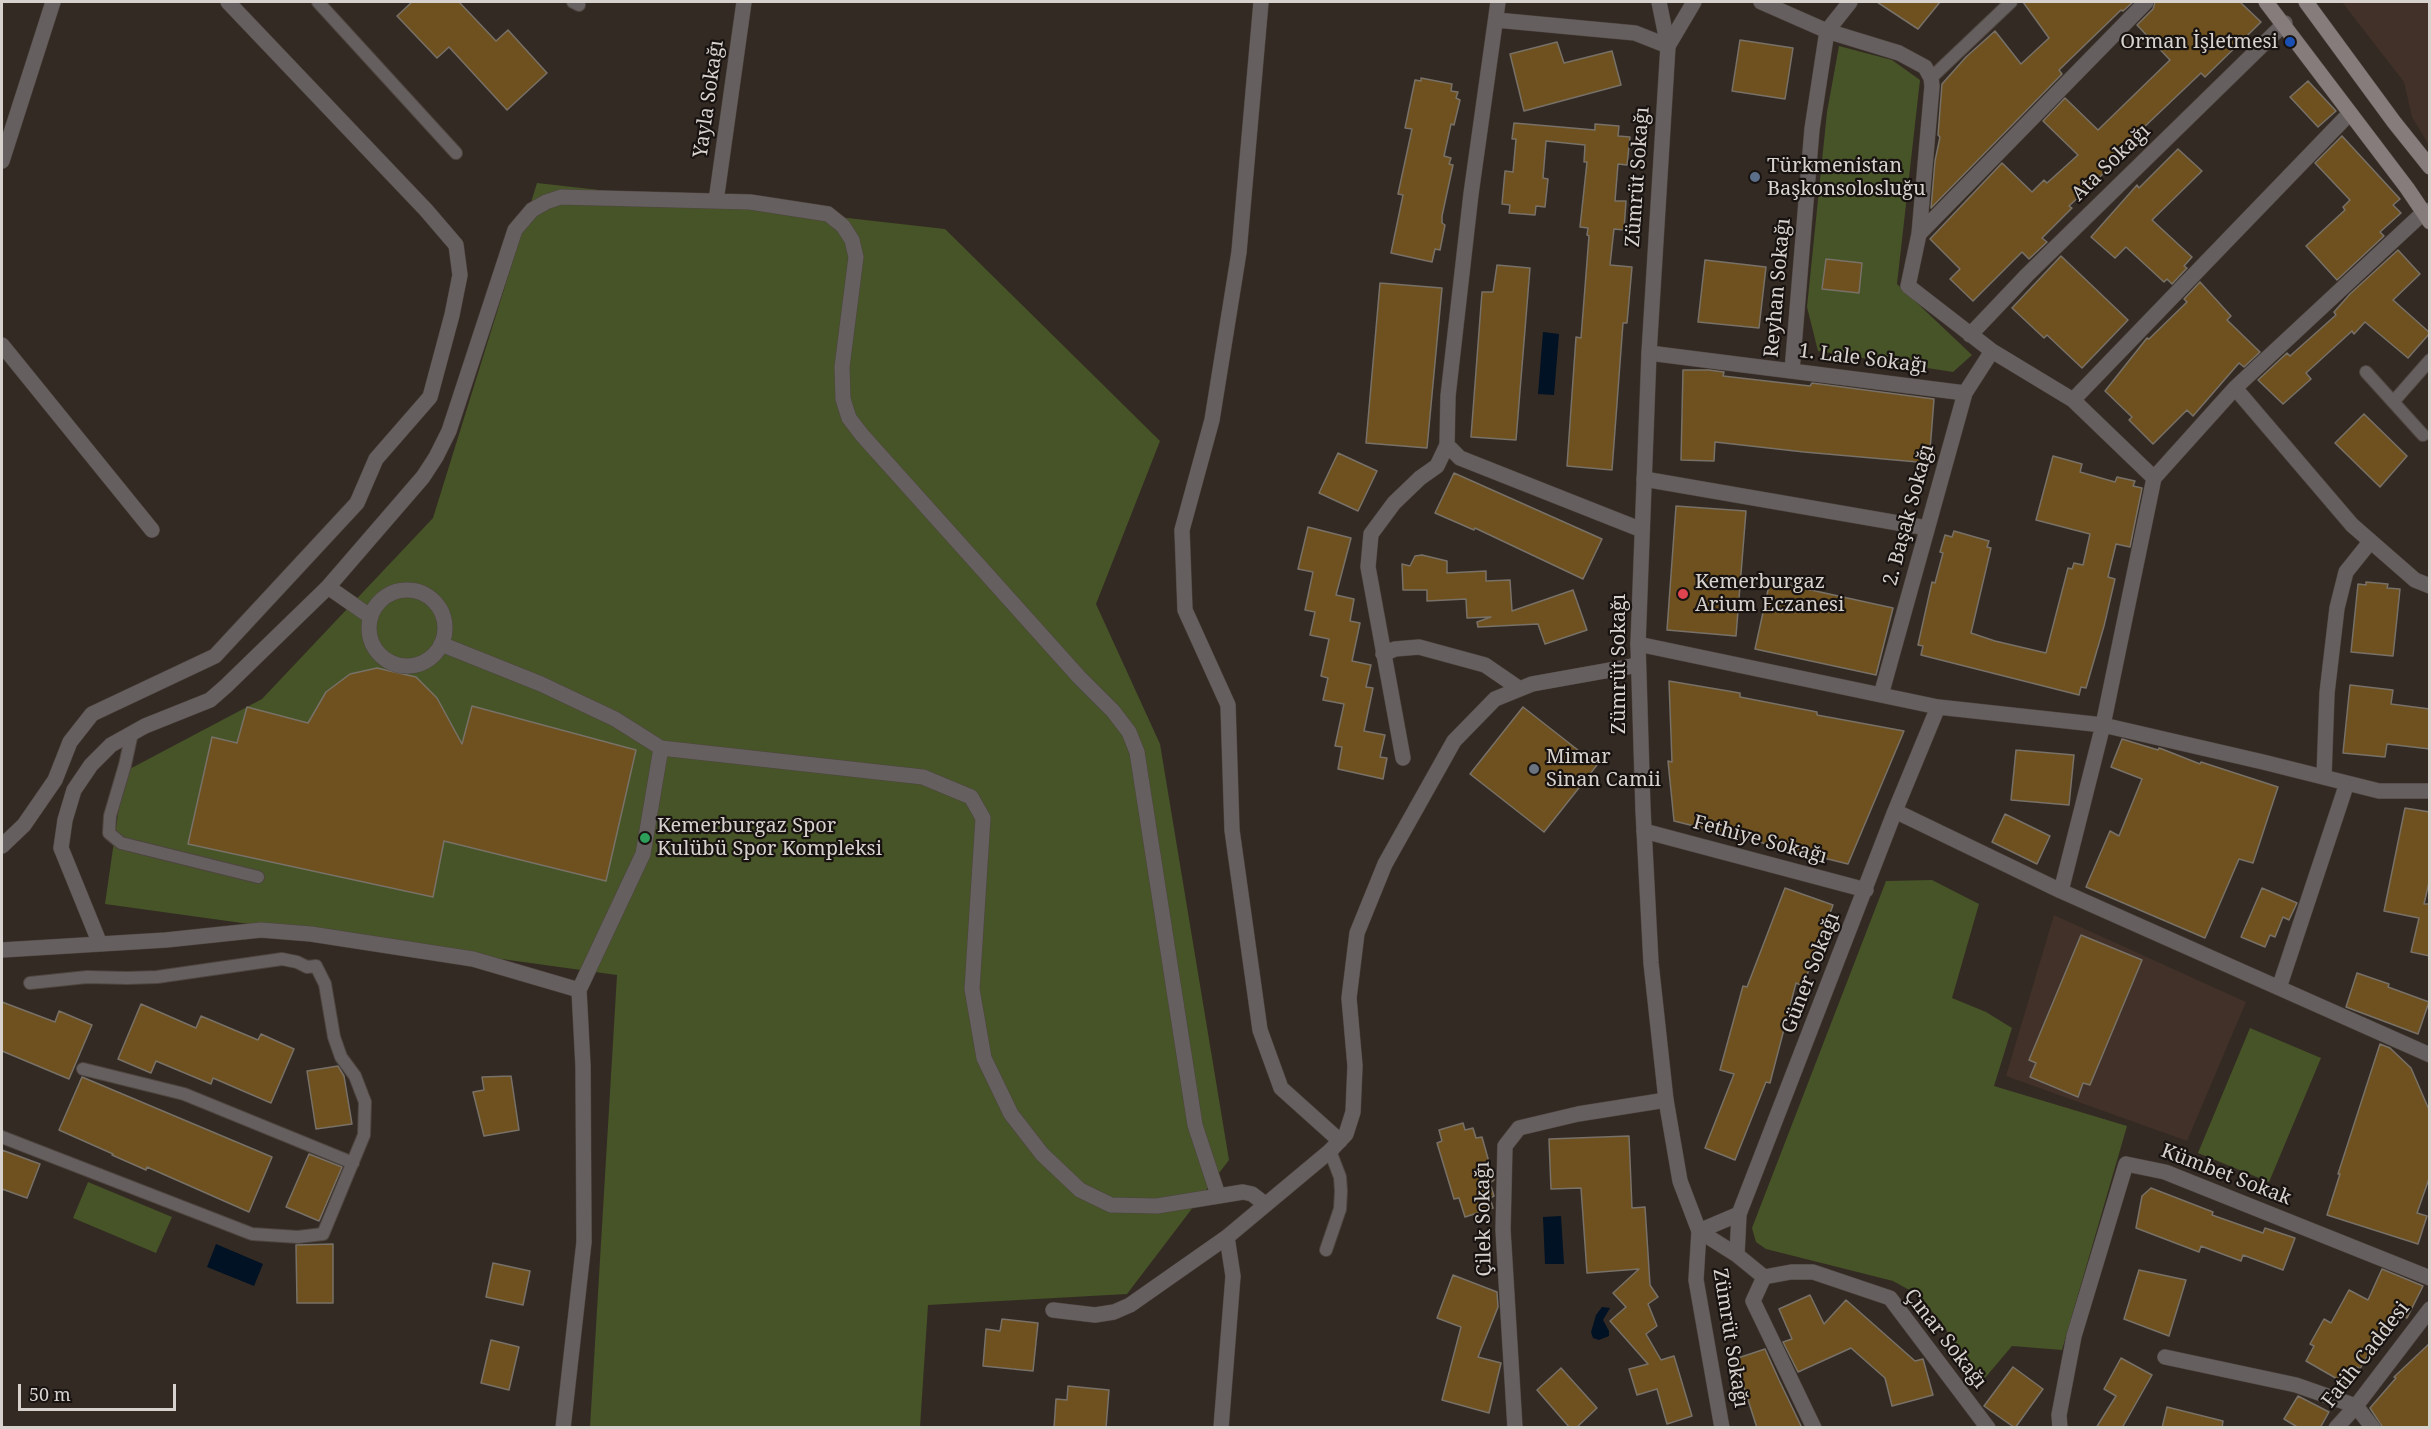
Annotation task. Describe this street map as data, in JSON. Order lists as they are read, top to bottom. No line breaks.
{"streets":{"street":["Yayla Sokağı","Ata Sokağı","Zümrüt Sokağı","Reyhan Sokağı","1. Lale Sokağı","2. Başak Sokağı","Fethiye Sokağı","Güner Sokağı","Kümbet Sokak","Çilek Sokağı","Çınar Sokağı","Fatih Caddesi"]},"crossings":[["Zümrüt Sokağı","1. Lale Sokağı"],["Zümrüt Sokağı","Fethiye Sokağı"],["Zümrüt Sokağı","Çilek Sokağı"],["Reyhan Sokağı","1. Lale Sokağı"],["1. Lale Sokağı","2. Başak Sokağı"],["Fethiye Sokağı","Güner Sokağı"]],"places":["Orman İşletmesi","Türkmenistan Başkonsolosluğu","Kemerburgaz Arium Eczanesi","Mimar Sinan Camii","Kemerburgaz Spor Kulübü Spor Kompleksi"],"scale_bar":"50 m"}
